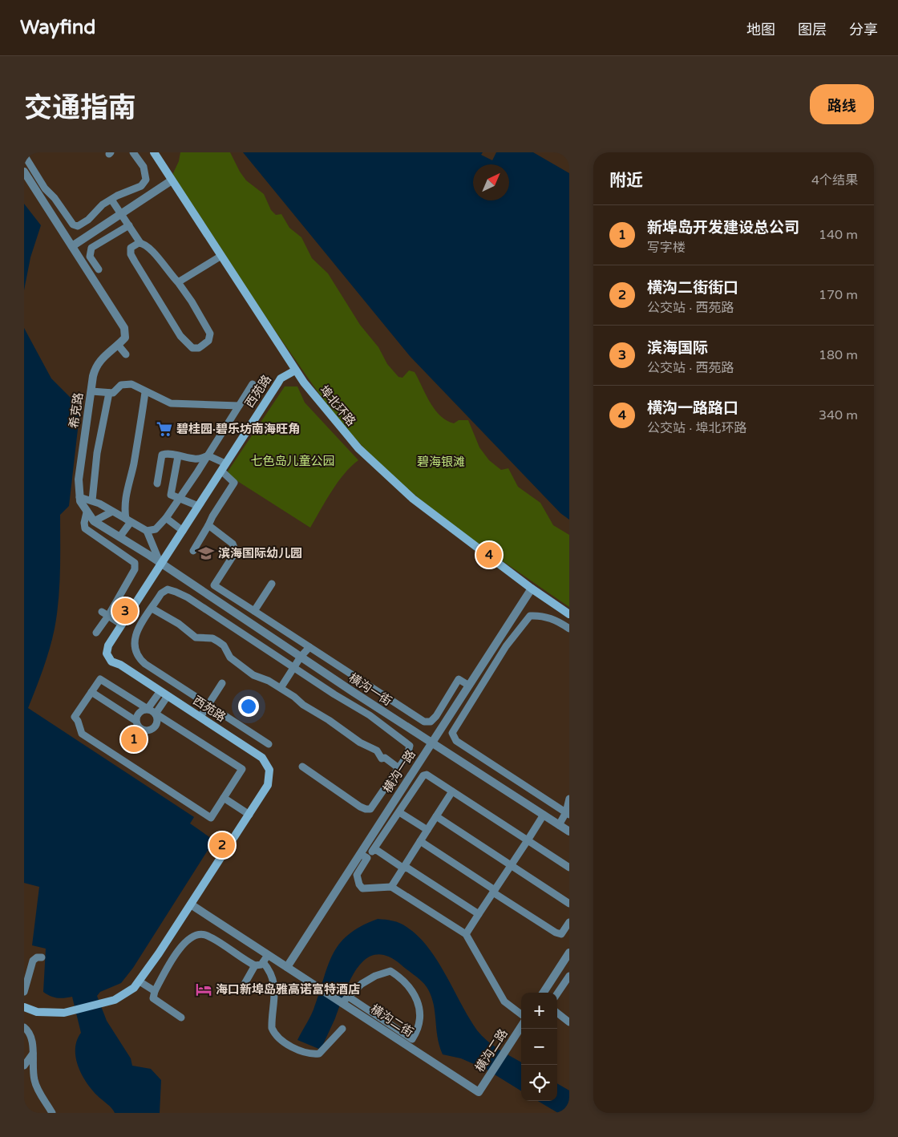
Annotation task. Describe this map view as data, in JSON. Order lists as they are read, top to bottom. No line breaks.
{"streets":{"main road":["西苑路","埠北环路"],"street":["希克路","横沟一街","横沟一路","横沟二街","横沟二路"]},"crossings":[["西苑路","埠北环路"],["西苑路","希克路"],["西苑路","横沟一街"],["西苑路","横沟二街"],["埠北环路","横沟一路"],["希克路","横沟一街"],["横沟一街","横沟一路"],["横沟一路","横沟二街"],["横沟二街","横沟二路"]],"parks":["七色岛儿童公园","碧海银滩"],"places":{"supermarket":["碧桂园·碧乐坊南海旺角"],"school or university":["滨海国际幼儿园"],"hotel":["海口新埠岛雅高诺富特酒店"]},"north":"top right","page":{"header":"Wayfind","nav":["地图","图层","分享"],"title":"交通指南","buttons":"路线","heading":["附近","4个结果"],"list":[{"mark":"1","name":"新埠岛开发建设总公司","note":"写字楼","value":"140 m"},{"mark":"2","name":"横沟二街街口","note":"公交站 · 西苑路","value":"170 m"},{"mark":"3","name":"滨海国际","note":"公交站 · 西苑路","value":"180 m"},{"mark":"4","name":"横沟一路路口","note":"公交站 · 埠北环路","value":"340 m"}],"pins":["4","3","1","2"],"map_buttons":["+","−"]}}
